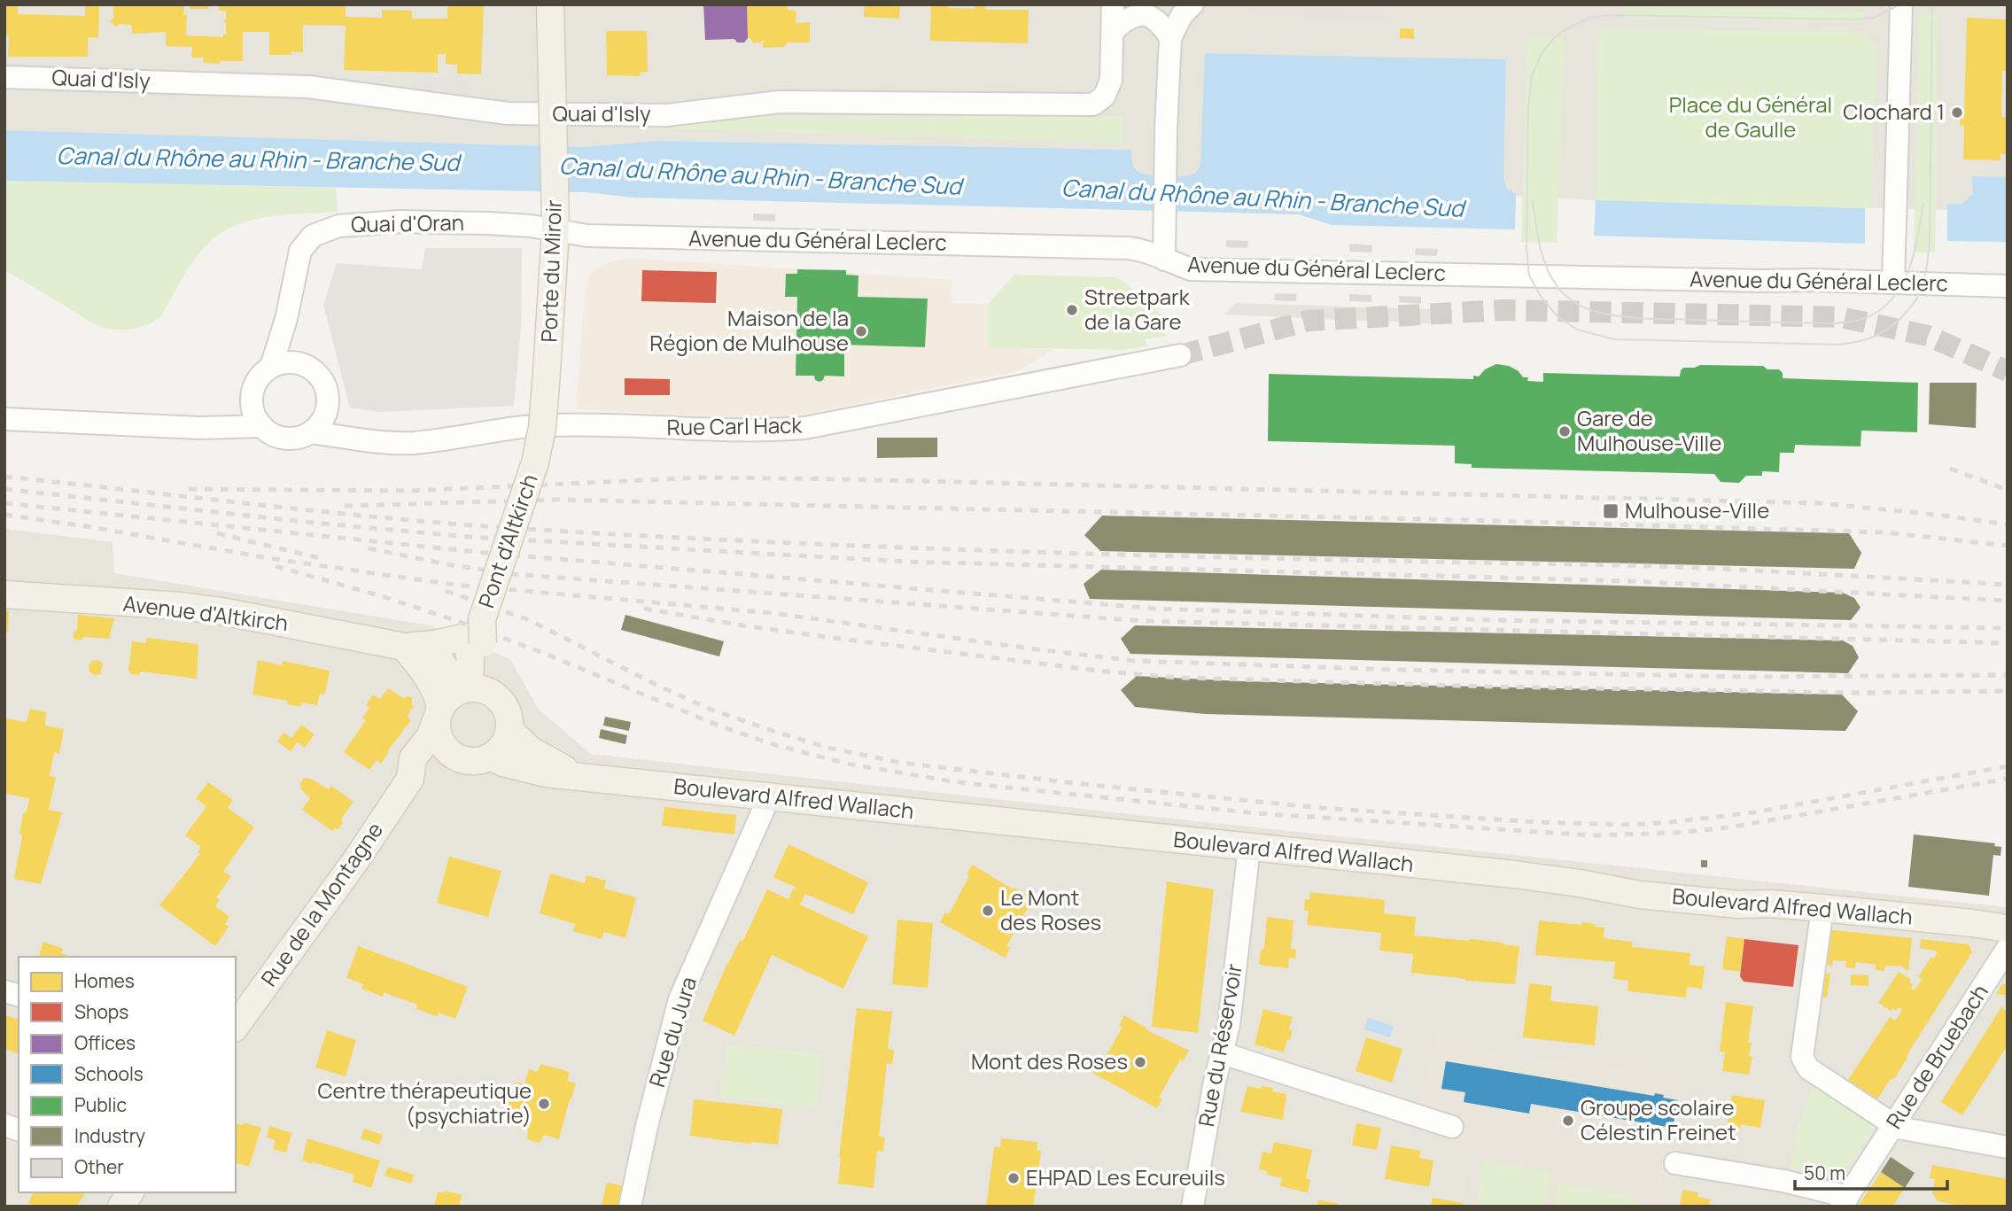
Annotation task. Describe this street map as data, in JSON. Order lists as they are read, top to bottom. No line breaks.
{"streets":{"main road":["Porte du Miroir","Pont d'Altkirch","Avenue d'Altkirch","Boulevard Alfred Wallach","Rue de la Montagne"],"street":["Quai d'Isly","Quai d'Oran","Avenue du Général Leclerc","Rue Carl Hack","Rue du Jura","Rue du Réservoir","Rue de Bruebach"]},"crossings":[["Quai d'Oran","Avenue du Général Leclerc"],["Quai d'Oran","Porte du Miroir"],["Quai d'Oran","Rue Carl Hack"],["Avenue du Général Leclerc","Porte du Miroir"],["Porte du Miroir","Pont d'Altkirch"],["Pont d'Altkirch","Avenue d'Altkirch"],["Avenue d'Altkirch","Boulevard Alfred Wallach"],["Avenue d'Altkirch","Rue de la Montagne"],["Boulevard Alfred Wallach","Rue de la Montagne"],["Boulevard Alfred Wallach","Rue du Jura"],["Boulevard Alfred Wallach","Rue du Réservoir"]],"water":["Canal du Rhône au Rhin - Branche Sud"],"parks":["Place du Général de Gaulle"],"places":{"other":["Clochard 1","Streetpark de la Gare","Maison de la Région de Mulhouse","Gare de Mulhouse-Ville","Le Mont des Roses","Mont des Roses","Centre thérapeutique (psychiatrie)","Groupe scolaire Célestin Freinet","EHPAD Les Ecureuils"],"transit":["Mulhouse-Ville"]},"legend":["Homes","Shops","Offices","Schools","Public","Industry","Other"],"scale_bar":"50 m"}
